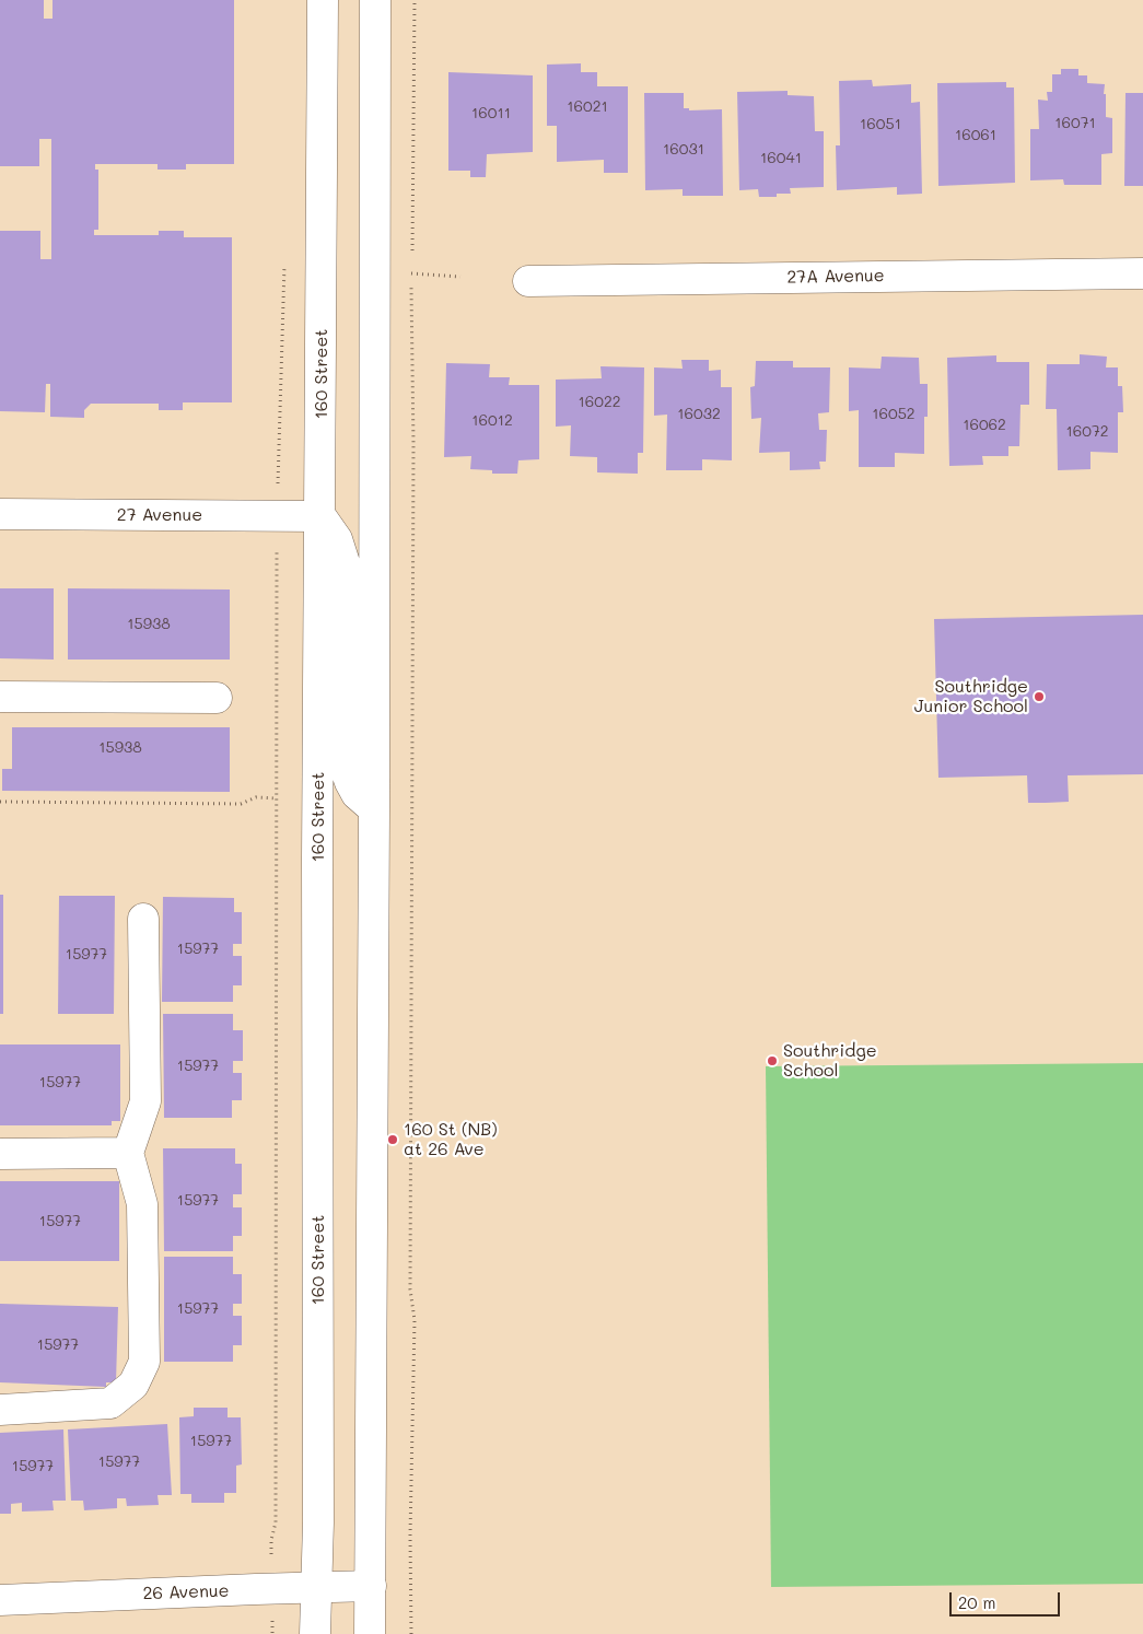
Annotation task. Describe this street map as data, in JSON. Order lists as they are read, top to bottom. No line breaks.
{"streets":{"main road":["27A Avenue","160 Street","27 Avenue","26 Avenue"]},"crossings":[["160 Street","27 Avenue"],["160 Street","26 Avenue"]],"places":["Southridge Junior School","Southridge School","160 St (NB) at 26 Ave"],"house_numbers":["16021","16011","16071","16051","16061","16031","16041","16022","16032","16052","16012","16062","16072","15938","15938","15977","15977","15977","15977","15977","15977","15977","15977","15977","15977","15977"],"scale_bar":"20 m"}
